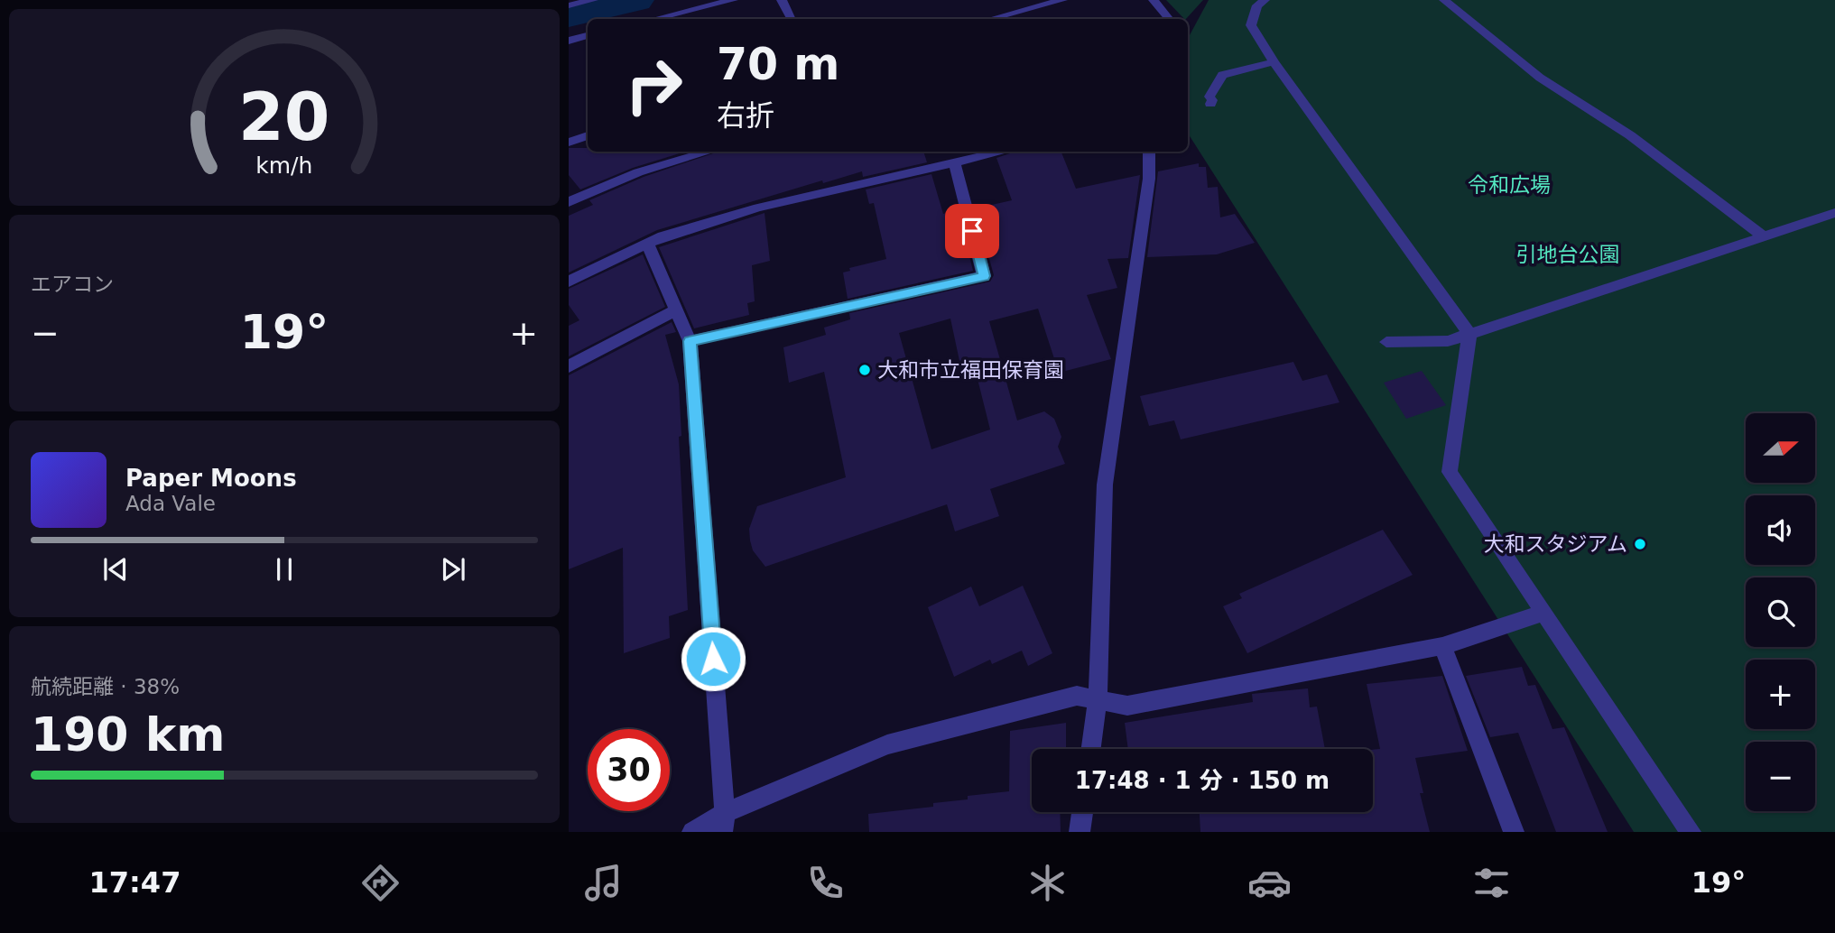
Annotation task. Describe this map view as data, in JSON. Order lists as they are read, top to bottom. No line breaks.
{"parks":["令和広場","引地台公園"],"places":["大和市立福田保育園","大和スタジアム"],"north":"right","page":{"turn":["70 m","右折"],"tile":["エアコン",["航続距離 · 38%","190 km"]],"heat":["−","19°","+"],"map_buttons":["+","−"],"song":["Paper Moons","Ada Vale"],"limit":"30","trip":"17:48 · 1 分 · 150 m","tabs":["17:47","19°"],"gauge":["20","km/h"]}}
